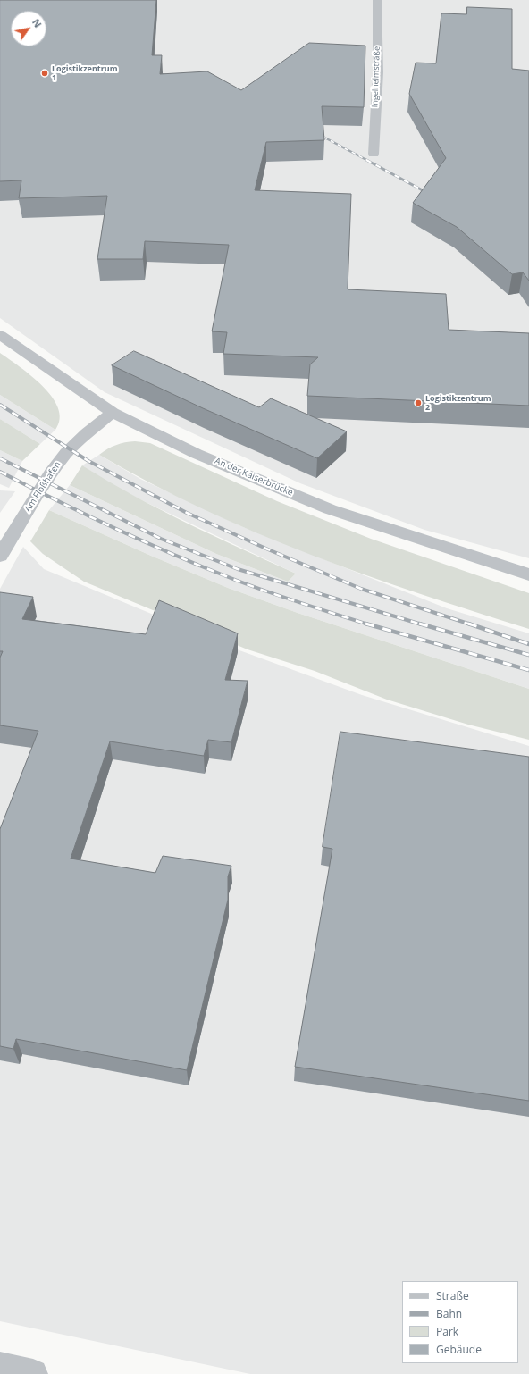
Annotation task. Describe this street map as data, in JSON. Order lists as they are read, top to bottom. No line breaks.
{"streets":{"street":["Ingelheimstraße","An der Kaiserbrücke","Am Floßhafen"]},"crossings":[["An der Kaiserbrücke","Am Floßhafen"]],"places":["Logistikzentrum 1","Logistikzentrum 2"],"legend":["Straße","Bahn","Park","Gebäude"],"north":"top right"}
